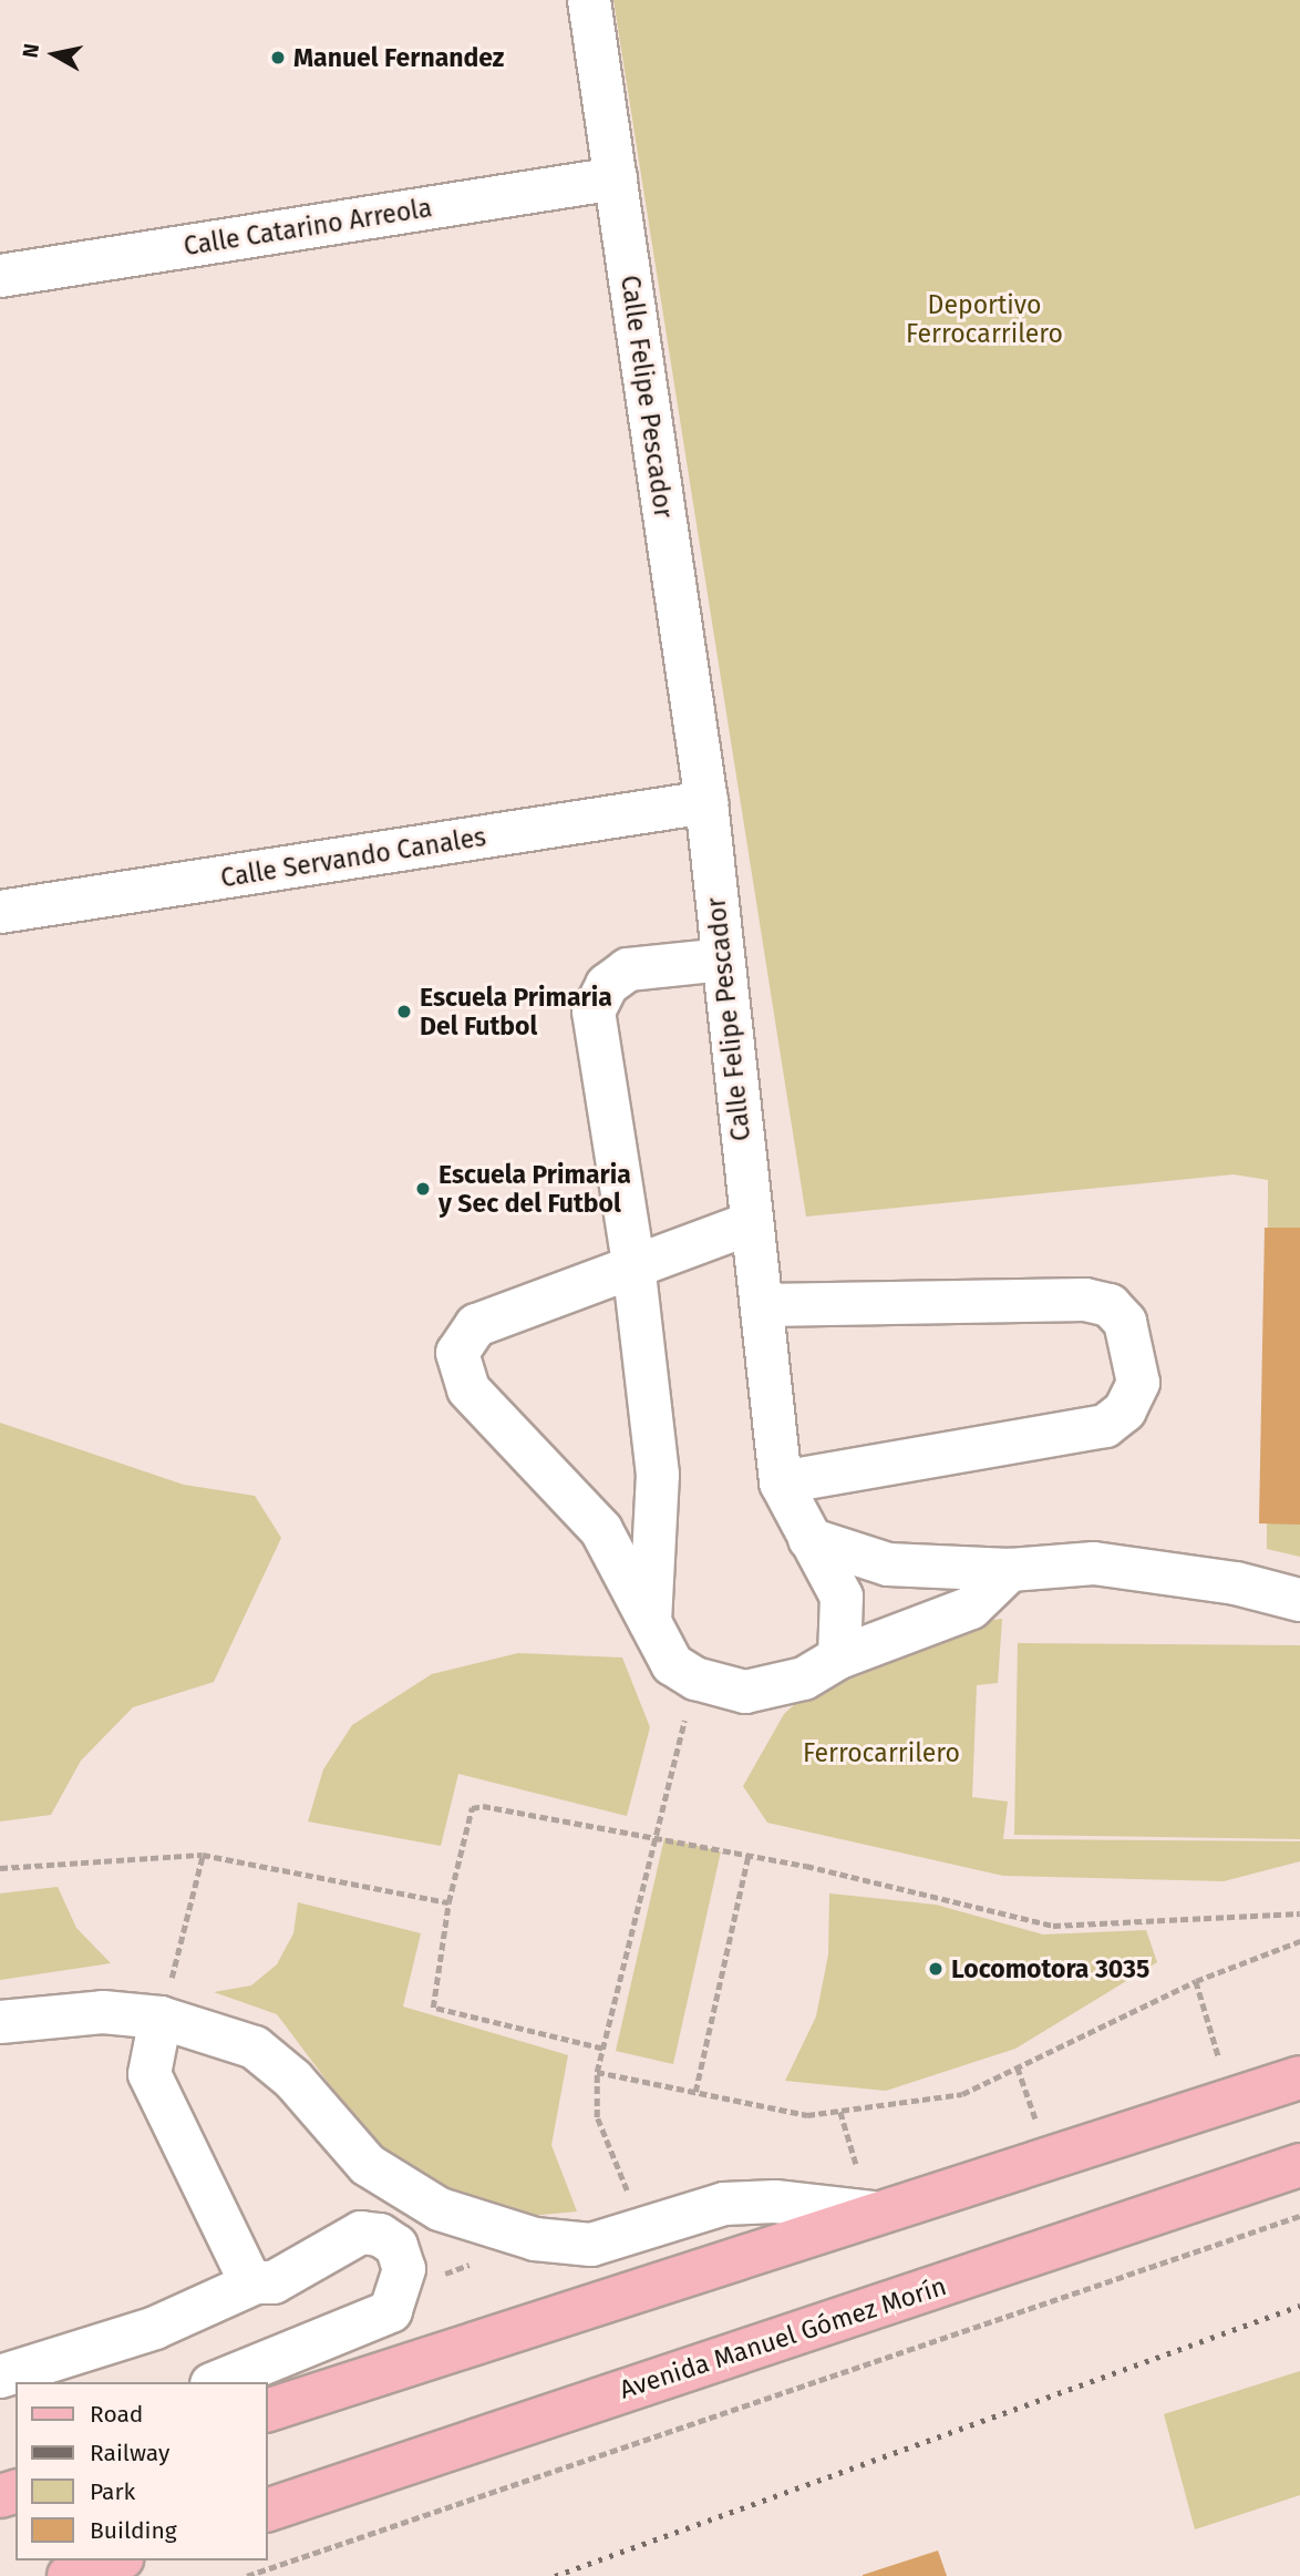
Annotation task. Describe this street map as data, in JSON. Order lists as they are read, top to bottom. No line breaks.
{"streets":{"main road":["Avenida Manuel Gómez Morín"],"street":["Calle Catarino Arreola","Calle Felipe Pescador","Calle Servando Canales"]},"crossings":[["Calle Catarino Arreola","Calle Felipe Pescador"],["Calle Felipe Pescador","Calle Servando Canales"]],"parks":["Deportivo Ferrocarrilero","Ferrocarrilero"],"places":["Manuel Fernandez","Escuela Primaria Del Futbol","Escuela Primaria y Sec del Futbol","Locomotora 3035"],"legend":["Road","Railway","Park","Building"],"north":"left"}
